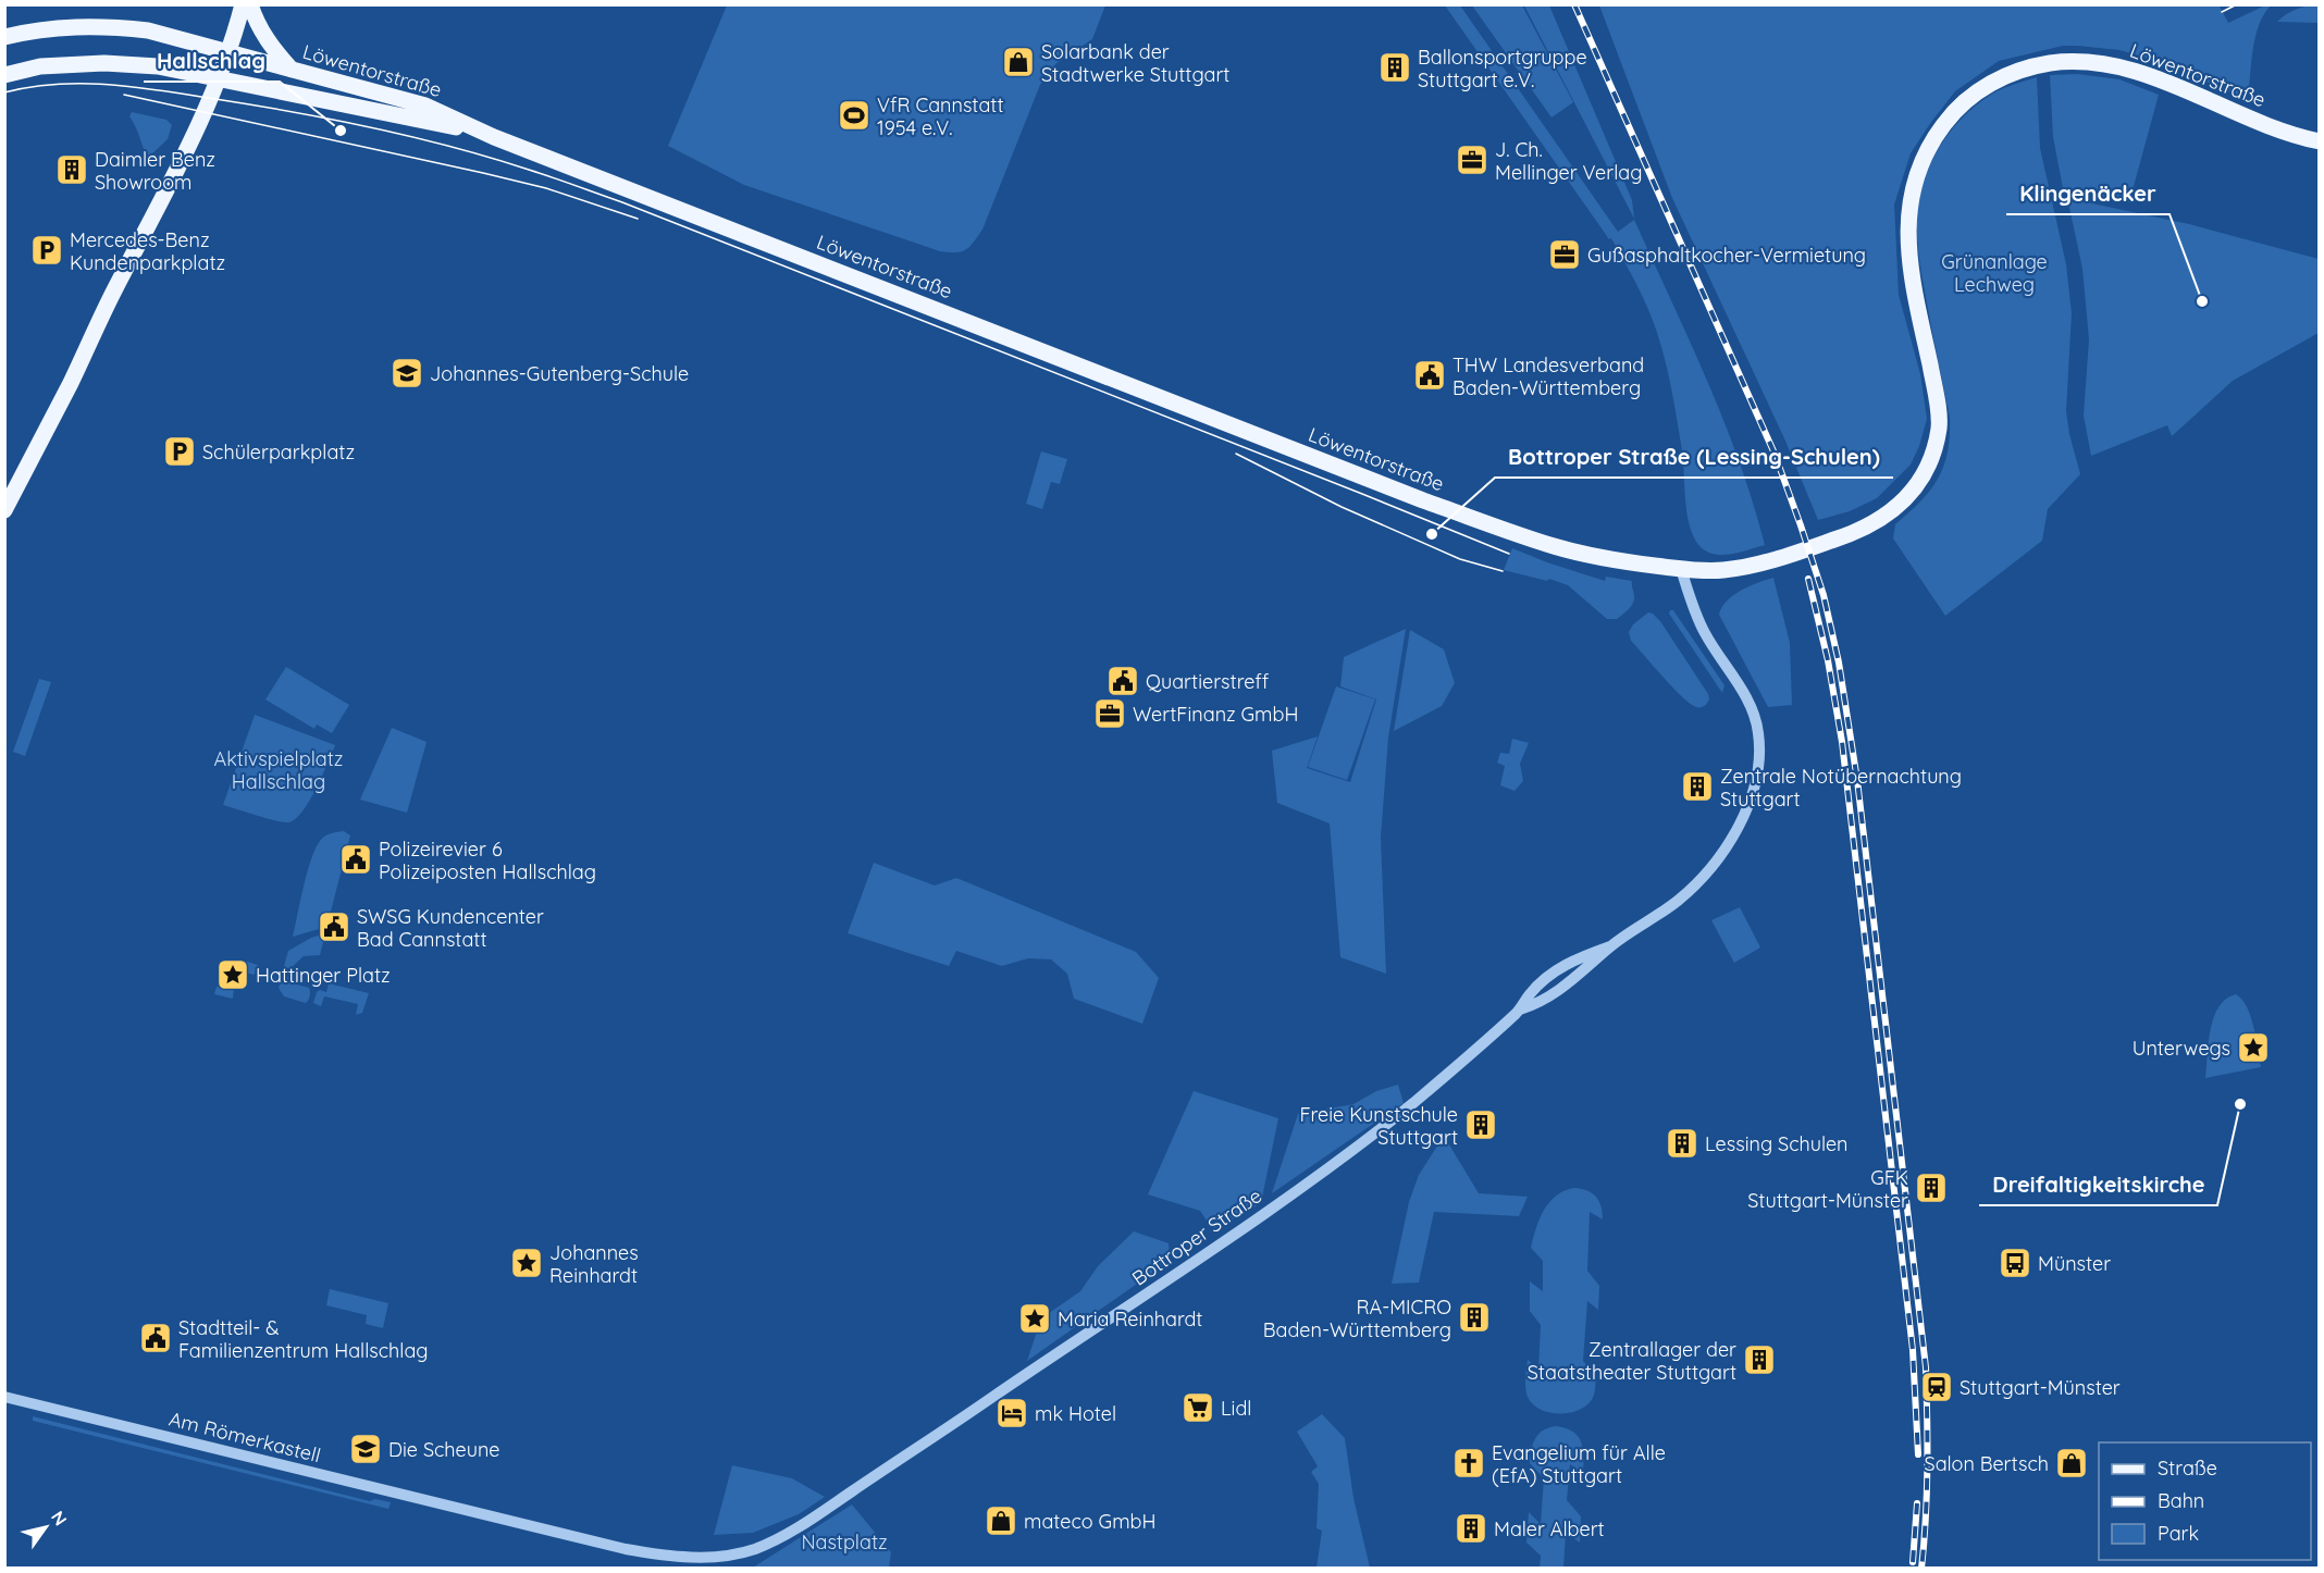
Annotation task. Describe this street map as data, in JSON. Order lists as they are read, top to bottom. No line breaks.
{"streets":{"main road":["Löwentorstraße"],"street":["Bottroper Straße","Am Römerkastell"]},"crossings":[["Löwentorstraße","Bottroper Straße"],["Bottroper Straße","Am Römerkastell"]],"parks":["Grünanlage Lechweg","Aktivspielplatz Hallschlag","Nastplatz"],"places":{"shop":["Solarbank der Stadtwerke Stuttgart","Salon Bertsch","mateco GmbH"],"building":["Ballonsportgruppe Stuttgart e.V.","Daimler Benz Showroom","Zentrale Notübernachtung Stuttgart","Freie Kunstschule Stuttgart","Lessing Schulen","GFK Stuttgart-Münster","RA-MICRO Baden-Württemberg","Zentrallager der Staatstheater Stuttgart","Maler Albert"],"sports":["VfR Cannstatt 1954 e.V."],"other":["Hallschlag","Klingenäcker","Bottroper Straße (Lessing-Schulen)","Dreifaltigkeitskirche"],"office":["J. Ch. Mellinger Verlag","Gußasphaltkocher-Vermietung","WertFinanz GmbH"],"parking":["Mercedes-Benz Kundenparkplatz","Schülerparkplatz"],"school or university":["Johannes-Gutenberg-Schule","Die Scheune"],"public building":["THW Landesverband Baden-Württemberg","Quartierstreff","Polizeirevier 6 Polizeiposten Hallschlag","SWSG Kundencenter Bad Cannstatt","Stadtteil- & Familienzentrum Hallschlag"],"place":["Hattinger Platz","Unterwegs","Johannes Reinhardt","Maria Reinhardt"],"bus stop":["Münster"],"station":["Stuttgart-Münster"],"supermarket":["Lidl"],"hotel":["mk Hotel"],"church":["Evangelium für Alle (EfA) Stuttgart"]},"legend":["Straße","Bahn","Park"],"north":"top right"}
